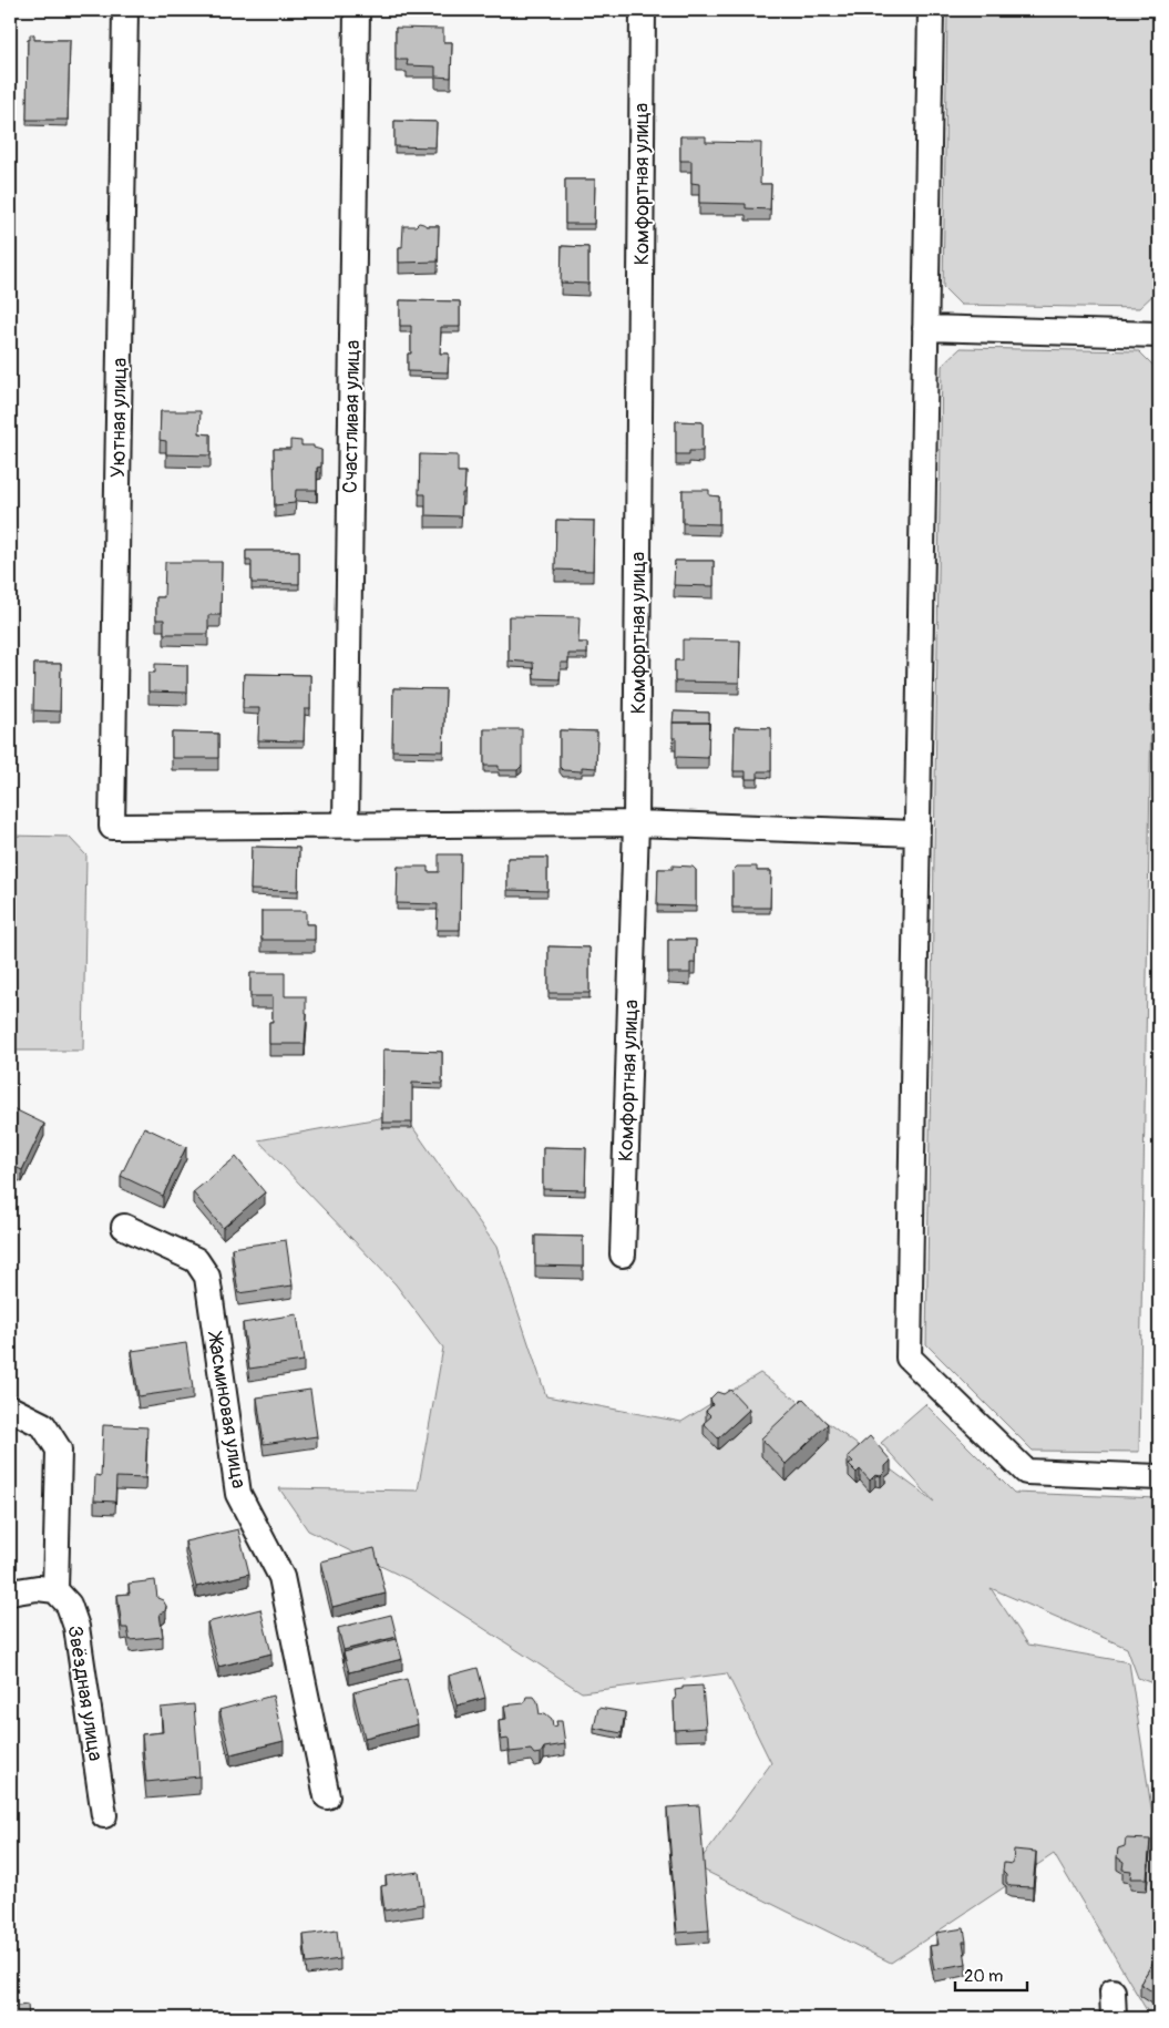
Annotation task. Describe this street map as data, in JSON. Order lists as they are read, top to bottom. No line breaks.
{"streets":{"street":["Комфортная улица","Счастливая улица","Уютная улица","Жасминовая улица","Звёздная улица"]},"crossings":[["Счастливая улица","Уютная улица"]],"scale_bar":"20 m"}
